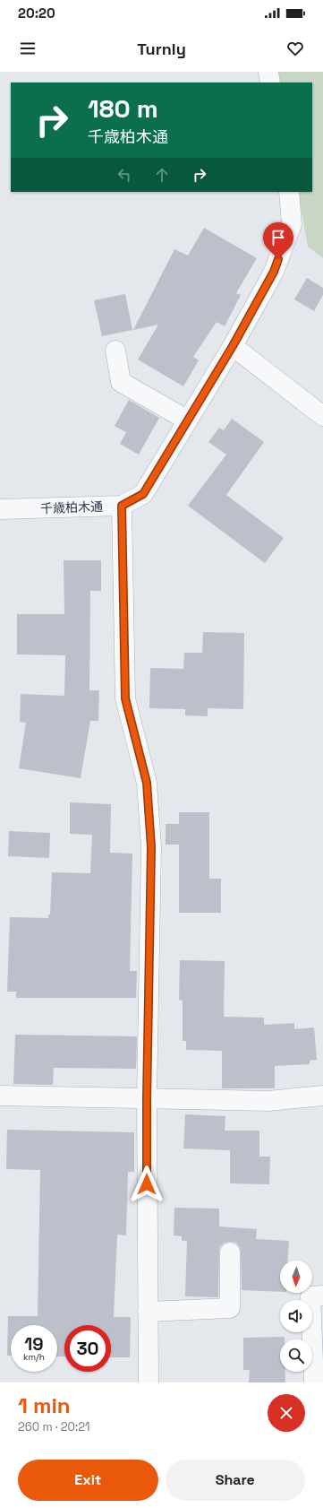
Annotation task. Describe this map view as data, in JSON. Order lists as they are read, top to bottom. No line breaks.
{"streets":{"street":["千歳柏木通"]},"north":"bottom","page":{"status":"20:20","header":"Turnly","turn":["180 m","千歳柏木通"],"speed":"19 km/h","limit":"30","heading":["1 min","260 m · 20:21"],"buttons":["Exit","Share"]}}
